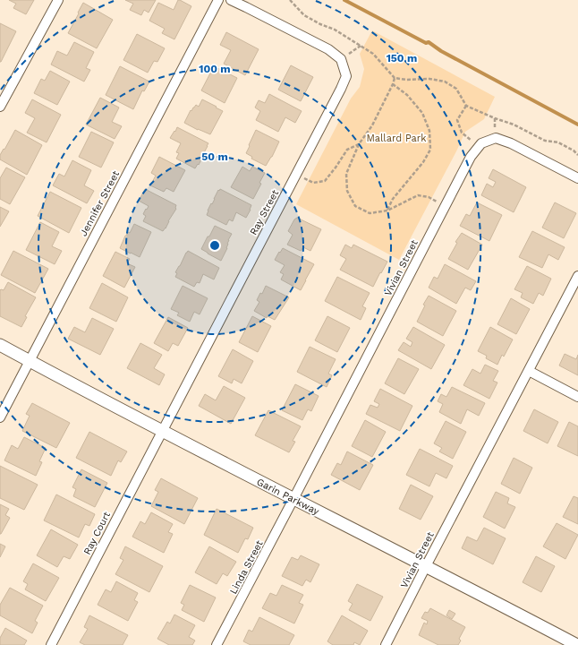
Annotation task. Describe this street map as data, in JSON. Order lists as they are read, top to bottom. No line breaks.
{"streets":{"street":["Jennifer Street","Ray Street","Vivian Street","Garin Parkway","Ray Court","Linda Street"]},"crossings":[["Jennifer Street","Garin Parkway"],["Ray Street","Garin Parkway"],["Ray Street","Ray Court"],["Vivian Street","Garin Parkway"],["Vivian Street","Linda Street"],["Garin Parkway","Ray Court"],["Garin Parkway","Linda Street"]],"parks":["Mallard Park"],"rings":["150 m","100 m","50 m"]}
